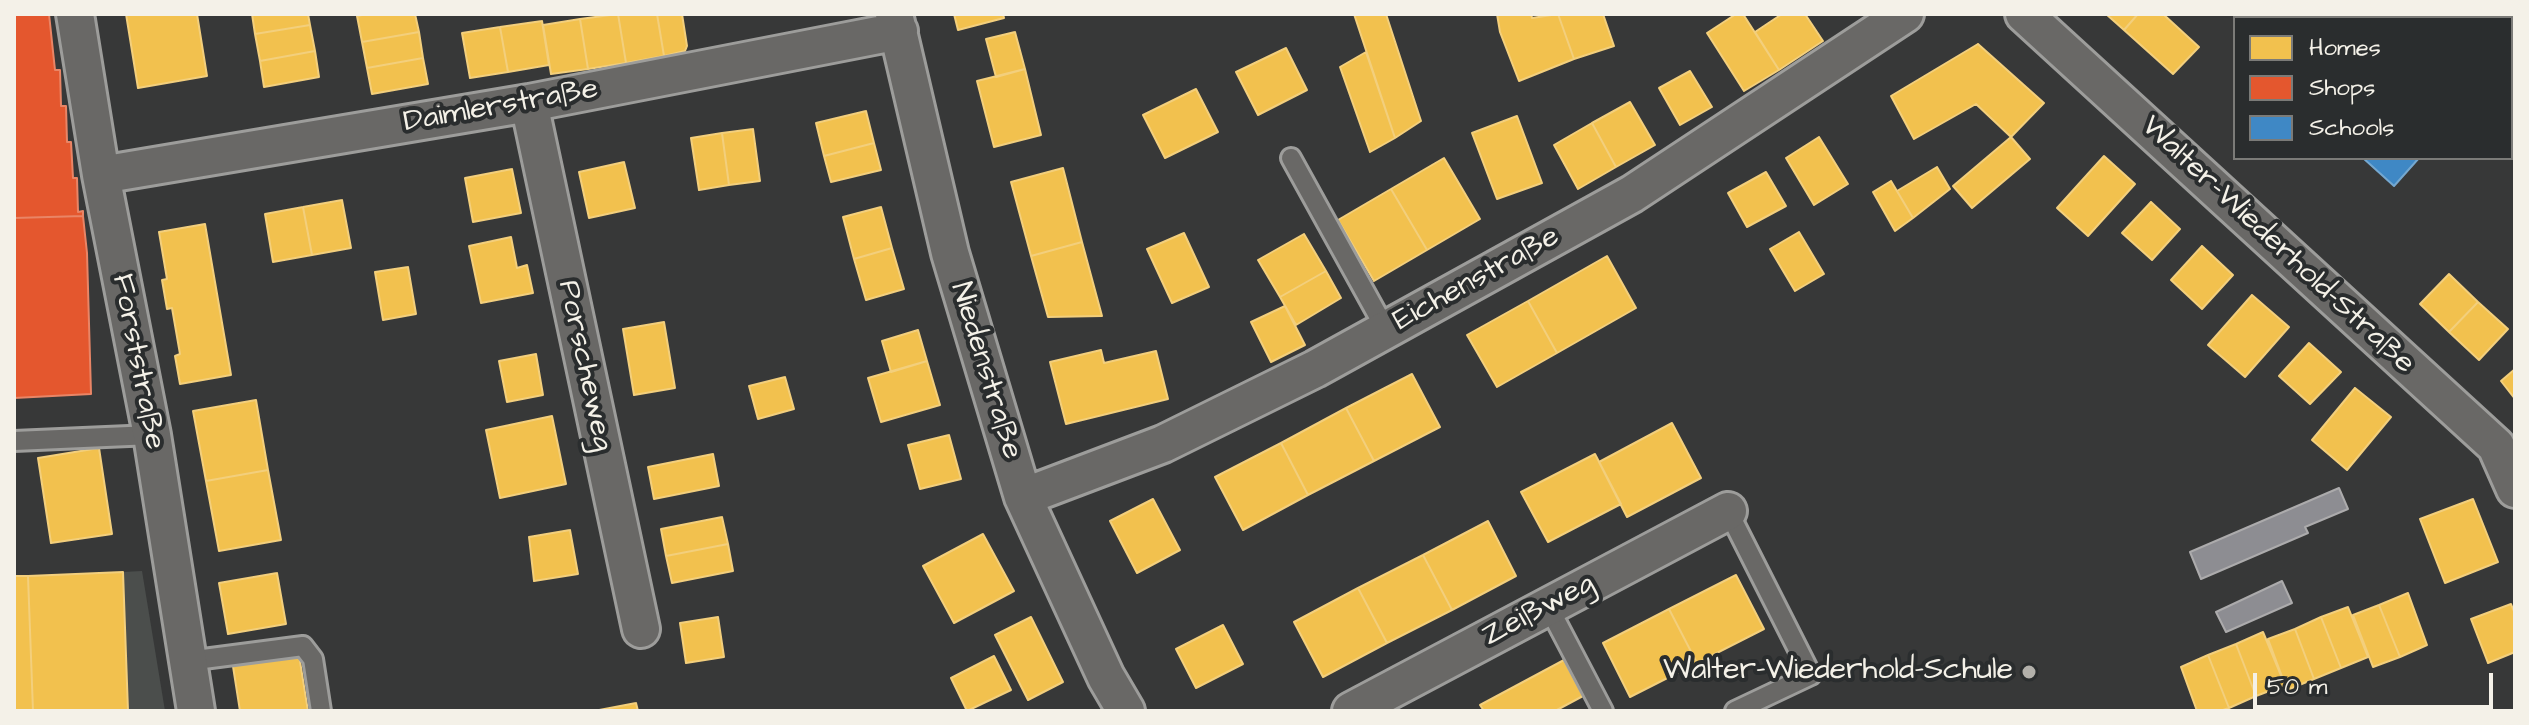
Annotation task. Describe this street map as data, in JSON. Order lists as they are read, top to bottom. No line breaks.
{"streets":{"street":["Daimlerstraße","Walter-Wiederhold-Straße","Eichenstraße","Forststraße","Porscheweg","Niedenstraße","Zeißweg"]},"crossings":[["Daimlerstraße","Forststraße"],["Daimlerstraße","Porscheweg"],["Daimlerstraße","Niedenstraße"],["Eichenstraße","Niedenstraße"]],"places":["Walter-Wiederhold-Schule"],"legend":["Homes","Shops","Schools"],"scale_bar":"50 m"}
